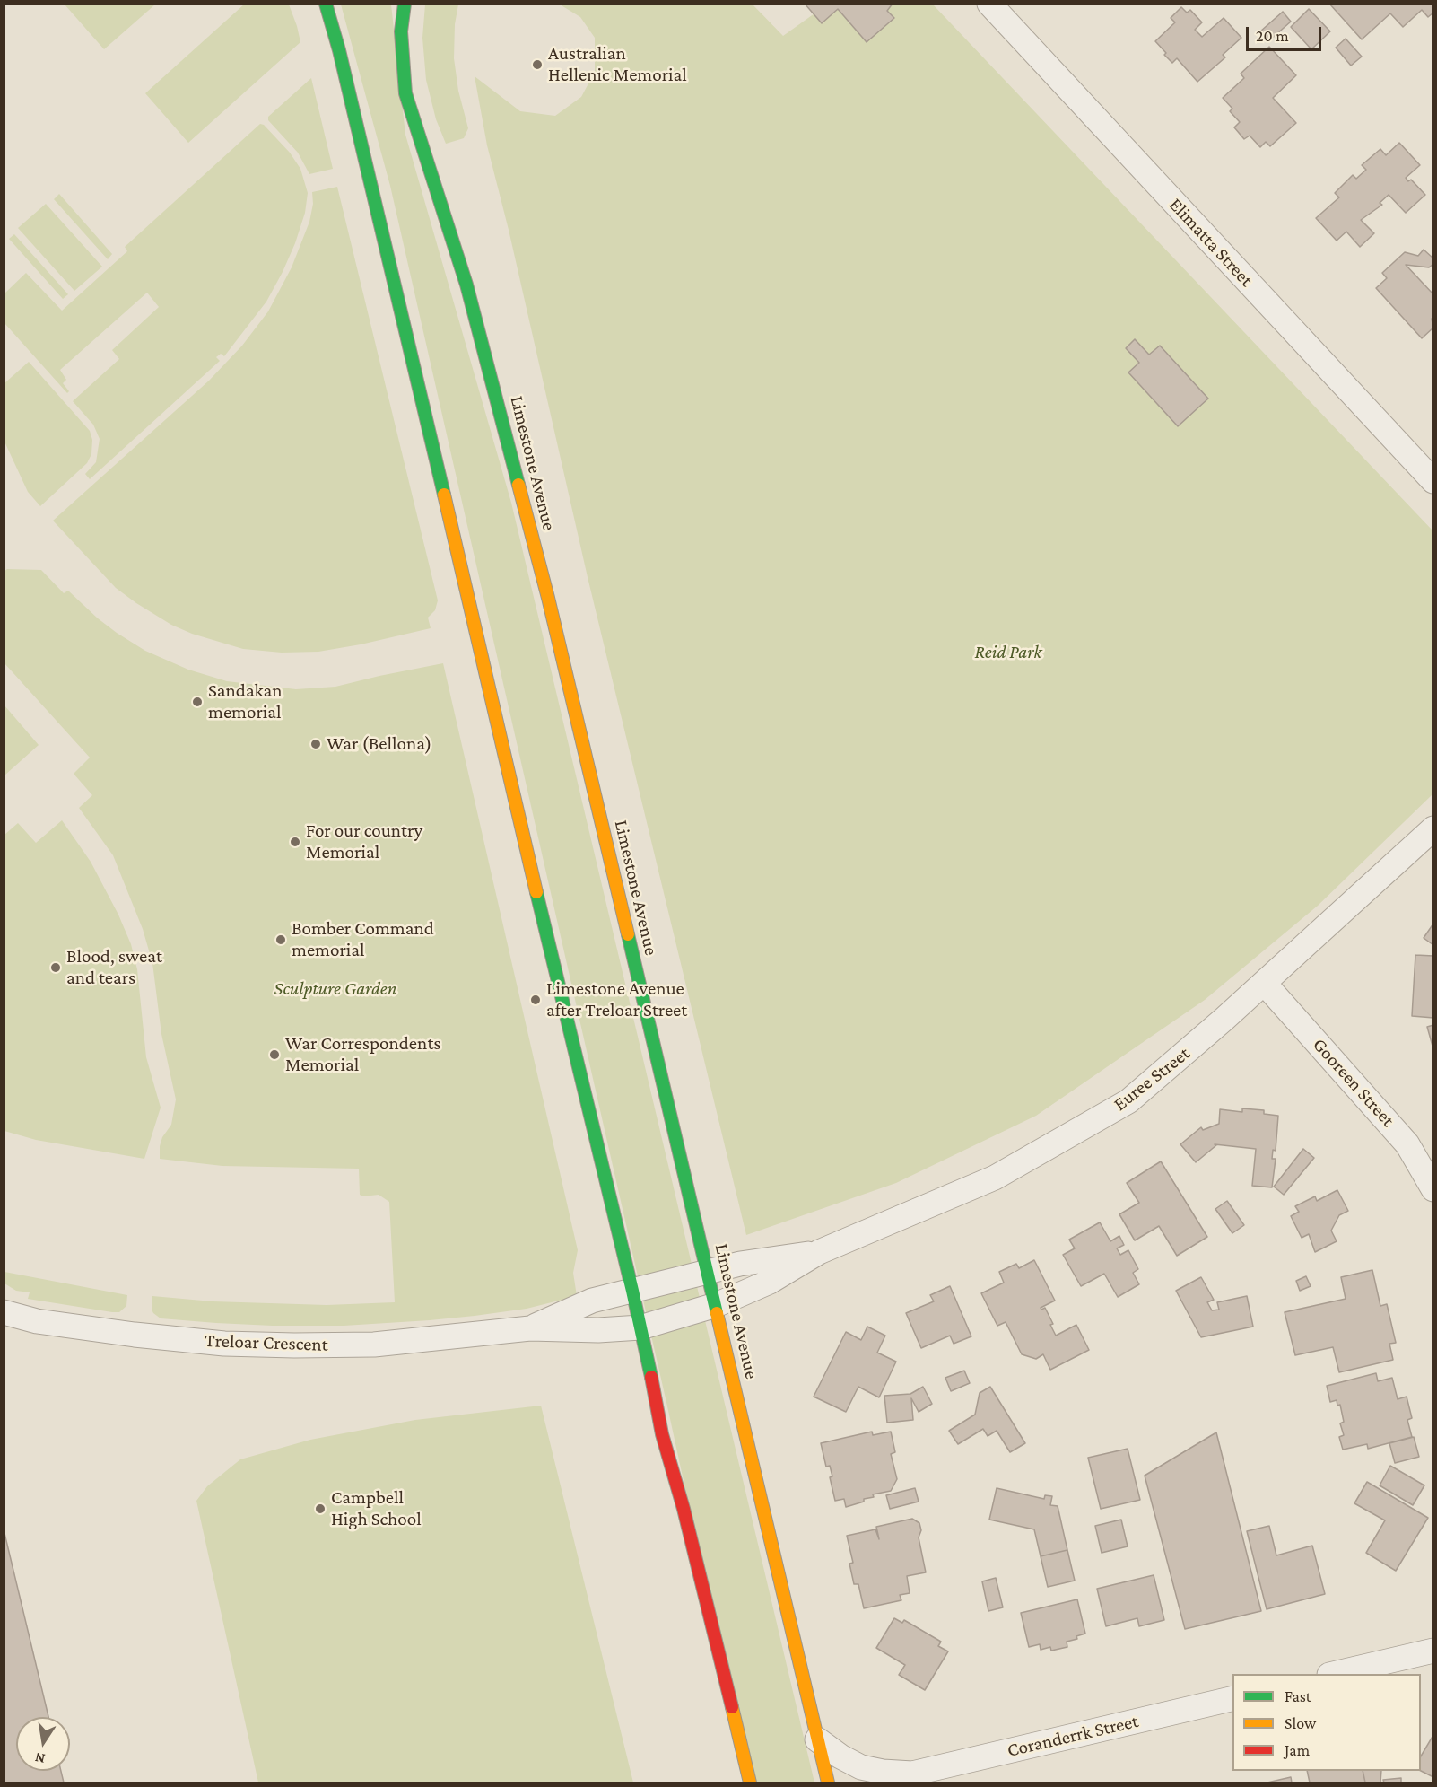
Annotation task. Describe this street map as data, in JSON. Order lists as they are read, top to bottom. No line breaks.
{"streets":{"main road":["Limestone Avenue"],"street":["Elimatta Street","Euree Street","Gooreen Street","Treloar Crescent","Coranderrk Street"]},"crossings":[["Limestone Avenue","Euree Street"],["Limestone Avenue","Coranderrk Street"],["Euree Street","Gooreen Street"],["Euree Street","Treloar Crescent"]],"parks":["Reid Park","Sculpture Garden"],"places":["Australian Hellenic Memorial","Sandakan memorial","War (Bellona)","For our country Memorial","Bomber Command memorial","Blood, sweat and tears","Limestone Avenue after Treloar Street","War Correspondents Memorial","Campbell High School"],"legend":["Fast","Slow","Jam"],"scale_bar":"20 m","north":"bottom"}
